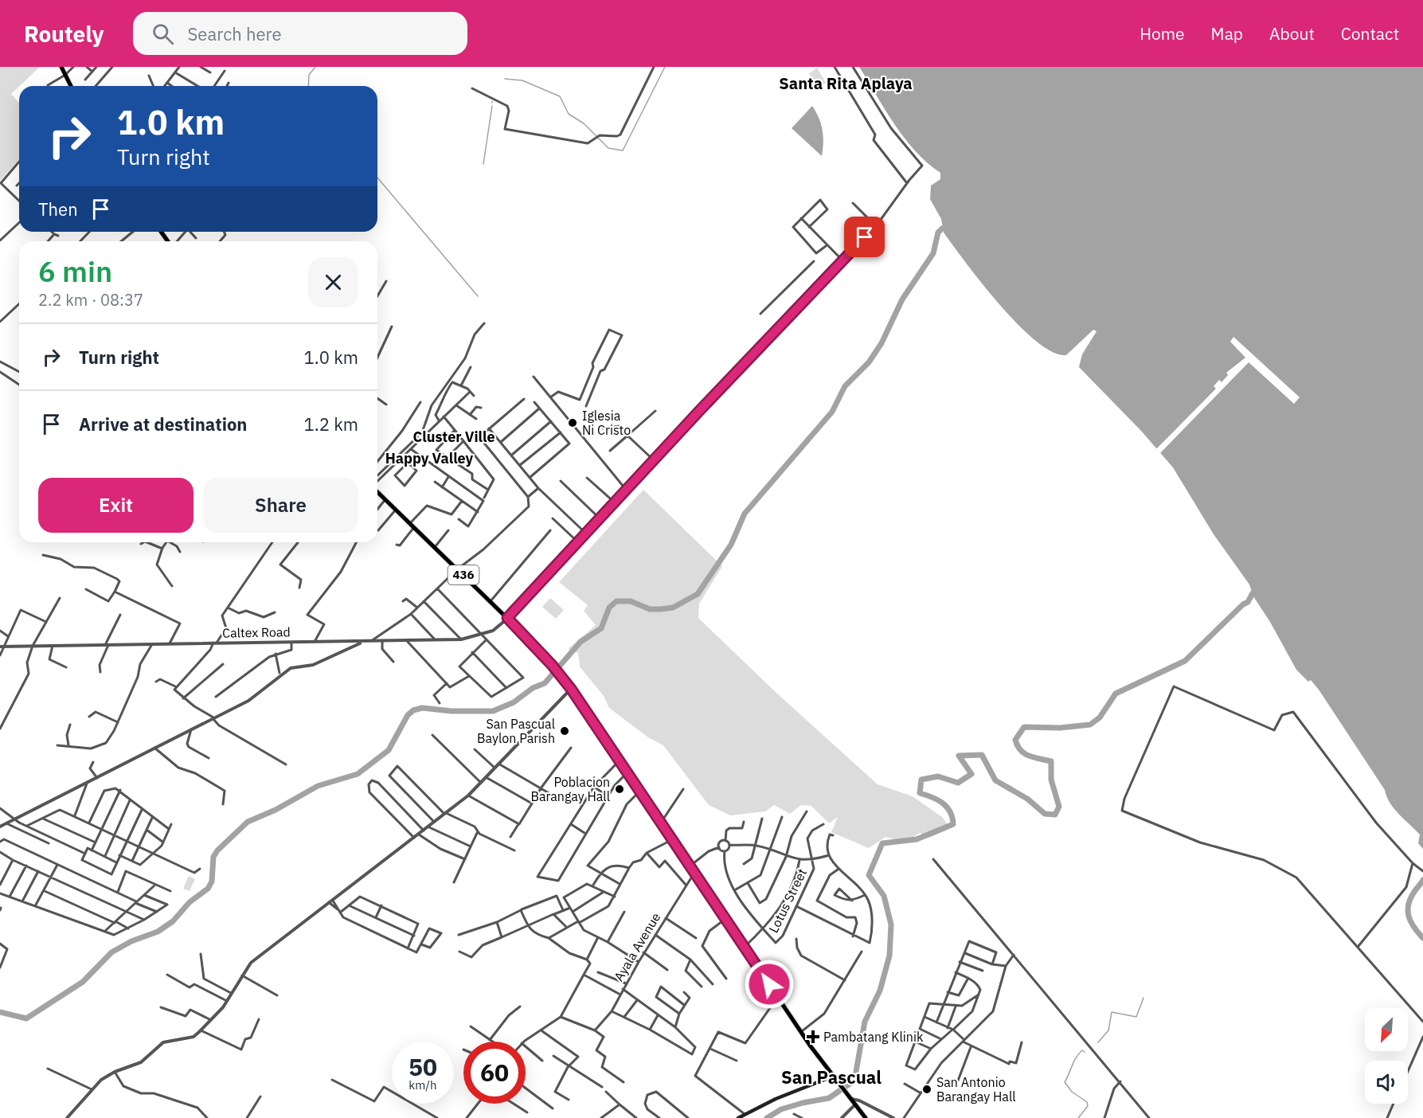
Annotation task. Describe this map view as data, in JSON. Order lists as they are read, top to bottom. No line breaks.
{"streets":{"main road":["436"],"street":["Caltex Road","Lotus Street","Ayala Avenue"]},"crossings":[["436","Caltex Road"],["436","Ayala Avenue"]],"districts":["Santa Rita Aplaya","Cluster Ville","Happy Valley","San Pascual"],"places":{"other":["Iglesia Ni Cristo","San Pascual Baylon Parish","Poblacion Barangay Hall","San Antonio Barangay Hall"],"health":["Pambatang Klinik"]},"north":"bottom left","page":{"header":"Routely","search":"Search here","nav":["Home","Map","About","Contact"],"turn":["1.0 km","Turn right"],"then":"Then","heading":["6 min","2.2 km · 08:37"],"list":[{"name":"Turn right","value":"1.0 km"},{"name":"Arrive at destination","value":"1.2 km"}],"buttons":["Exit","Share"],"speed":"50 km/h","limit":"60"}}
